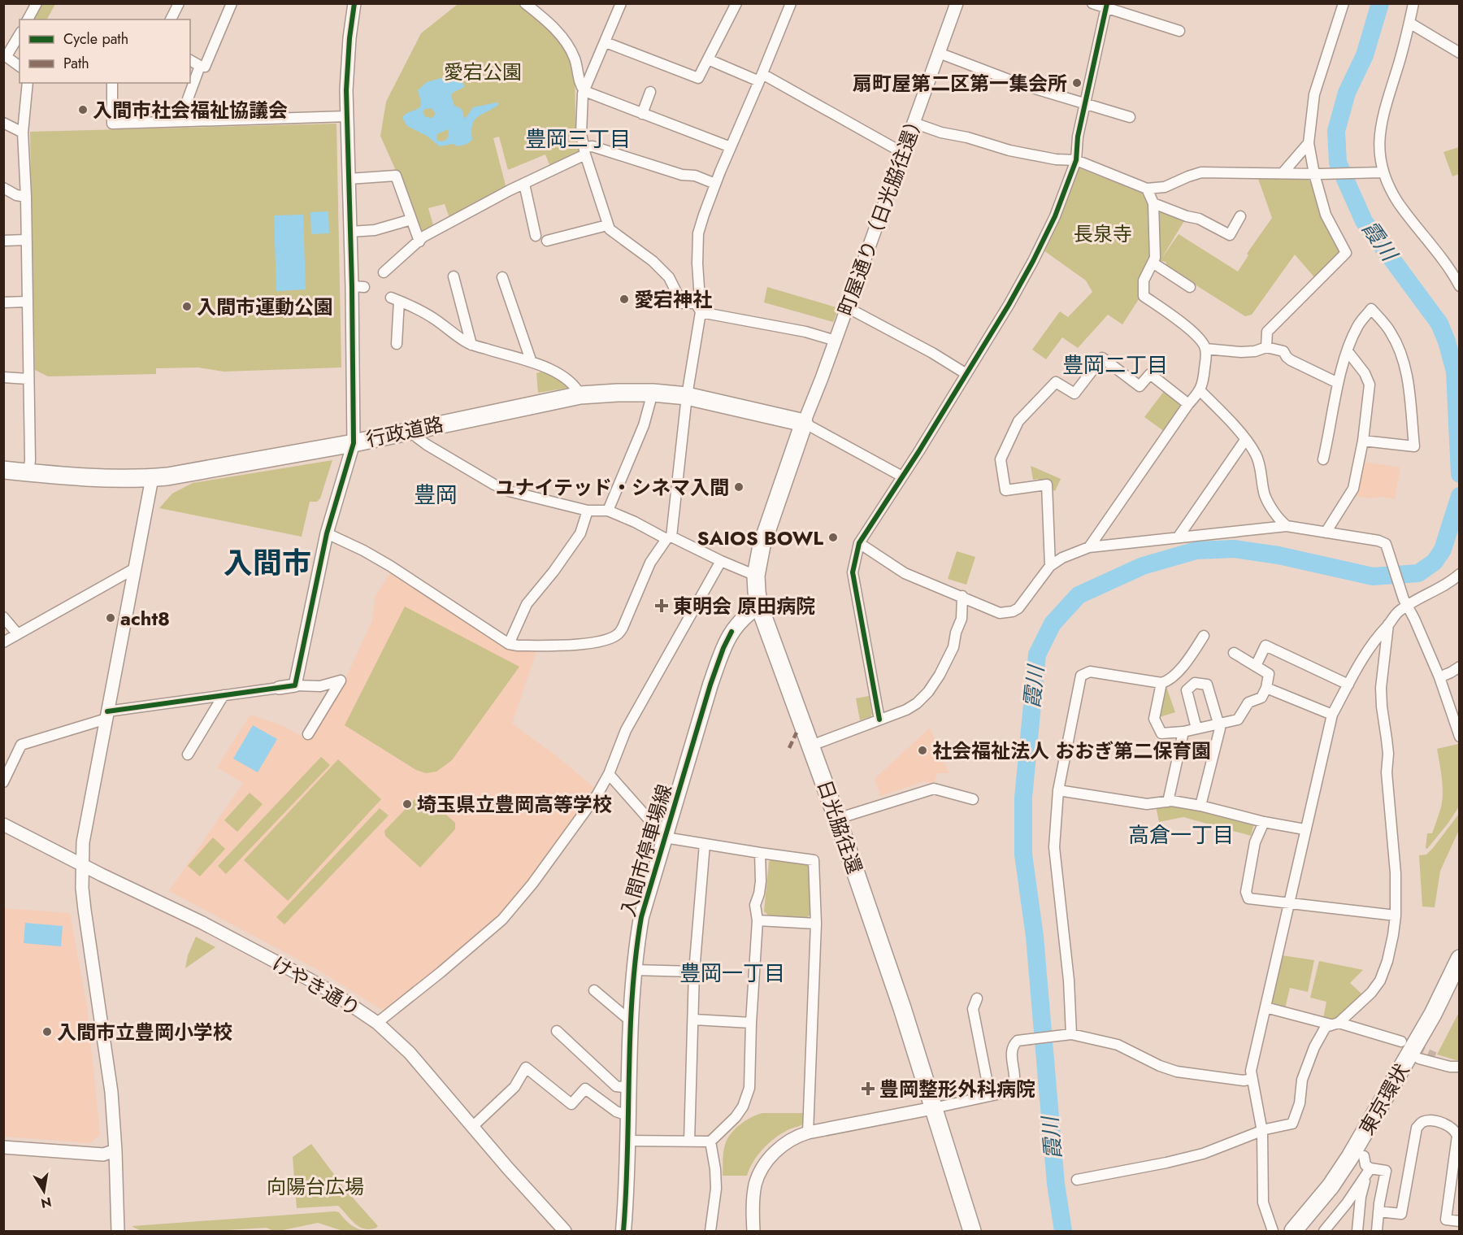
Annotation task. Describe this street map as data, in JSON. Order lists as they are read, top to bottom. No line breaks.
{"streets":{"highway":["行政道路","日光脇往還","東京環状"],"main road":["入間市停車場線"],"street":["町屋通り（日光脇往還）","けやき通り"]},"crossings":[["町屋通り（日光脇往還）","行政道路"],["町屋通り（日光脇往還）","日光脇往還"],["行政道路","日光脇往還"],["日光脇往還","入間市停車場線"]],"districts":["豊岡三丁目","豊岡二丁目","豊岡","入間市","高倉一丁目","豊岡一丁目"],"water":["霞川"],"parks":["愛宕公園","長泉寺","向陽台広場"],"places":{"other":["扇町屋第二区第一集会所","入間市社会福祉協議会","愛宕神社","入間市運動公園","ユナイテッド・シネマ入間","SAIOS BOWL","acht8","社会福祉法人 おおぎ第二保育園","埼玉県立豊岡高等学校","入間市立豊岡小学校"],"health":["東明会 原田病院","豊岡整形外科病院"]},"legend":["Cycle path","Path"],"north":"bottom"}
